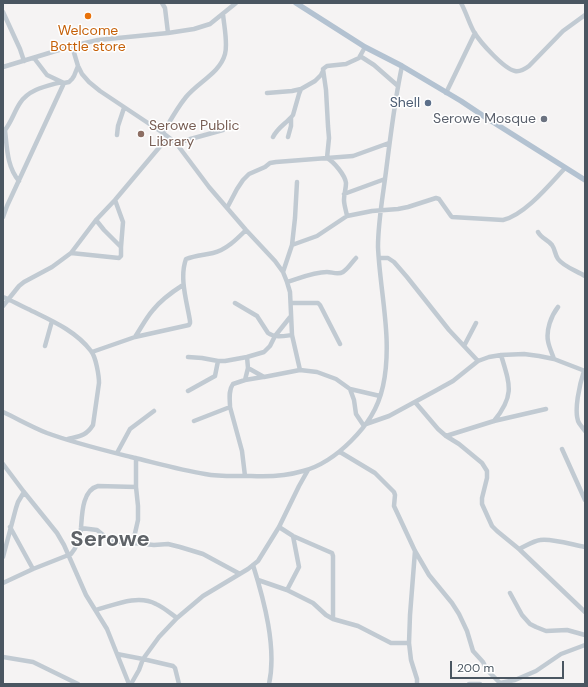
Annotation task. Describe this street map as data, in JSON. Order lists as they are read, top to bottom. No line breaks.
{"districts":["Serowe"],"places":["Welcome Bottle store","Shell","Serowe Mosque","Serowe Public Library"],"scale_bar":"200 m"}
